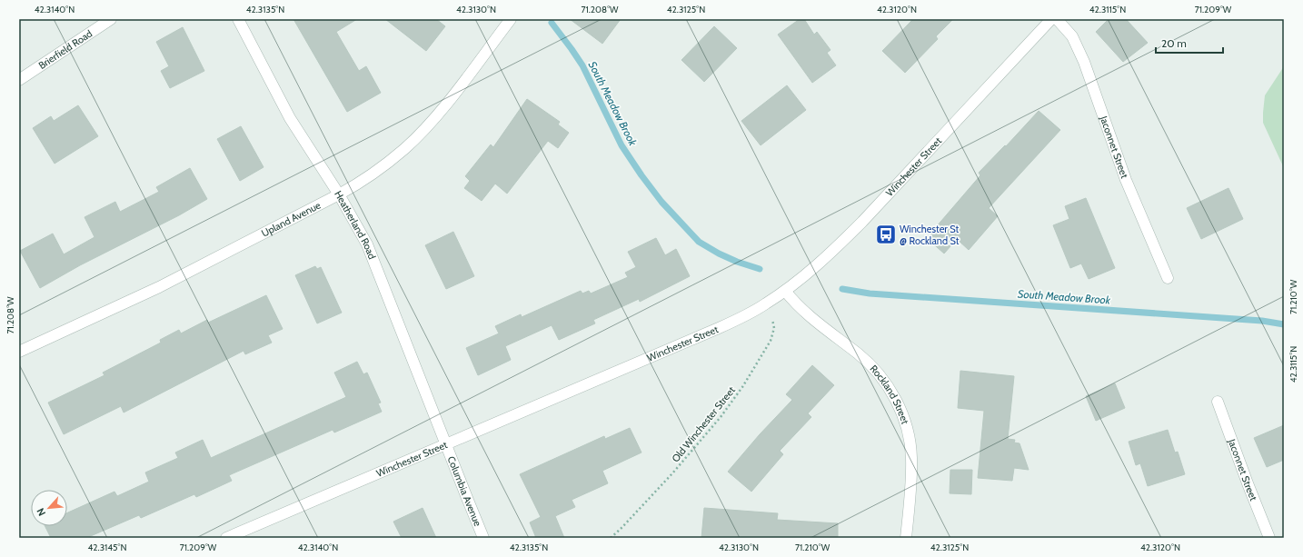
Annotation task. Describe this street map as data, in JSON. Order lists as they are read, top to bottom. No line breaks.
{"streets":{"street":["Brierfield Road","Jaconnet Street","Winchester Street","Upland Avenue","Heatherland Road","Rockland Street","Columbia Avenue"],"path":["Old Winchester Street"]},"crossings":[["Winchester Street","Heatherland Road"],["Winchester Street","Rockland Street"],["Winchester Street","Old Winchester Street"],["Winchester Street","Columbia Avenue"],["Upland Avenue","Heatherland Road"],["Heatherland Road","Columbia Avenue"]],"water":["South Meadow Brook"],"places":{"bus stop":["Winchester St @ Rockland St"]},"scale_bar":"20 m","north":"bottom left","coordinates":["42.3140°N","42.3135°N","42.3130°N","71.208°W","42.3125°N","42.3120°N","42.3115°N","71.209°W","71.210°W","42.3145°N"]}
